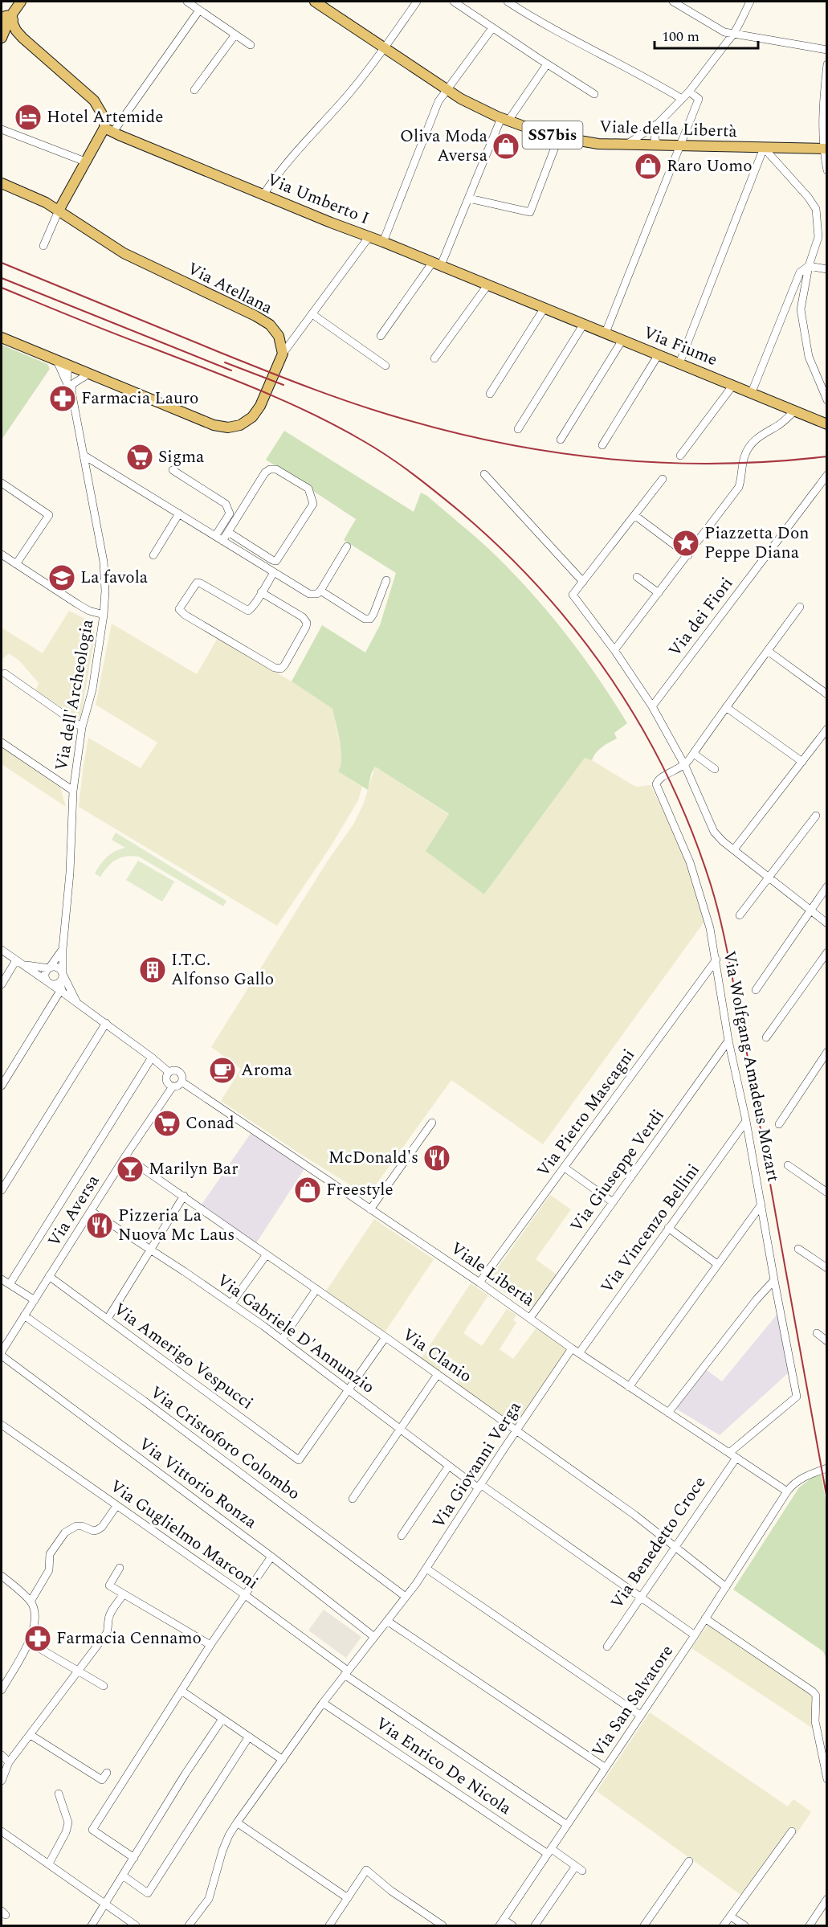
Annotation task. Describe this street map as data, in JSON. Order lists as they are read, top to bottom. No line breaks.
{"streets":{"main road":["Viale della Libertà","SS7bis","Via Umberto I","Via Atellana","Via Fiume"],"street":["Via dei Fiori","Via dell'Archeologia","Via Wolfgang Amadeus Mozart","Via Pietro Mascagni","Via Giuseppe Verdi","Via Aversa","Via Vincenzo Bellini","Viale Libertà","Via Gabriele D'Annunzio","Via Clanio","Via Amerigo Vespucci","Via Cristoforo Colombo","Via Giovanni Verga","Via Vittorio Ronza","Via Guglielmo Marconi","Via Benedetto Croce","Via San Salvatore","Via Enrico De Nicola"]},"crossings":[["Via Umberto I","Via Fiume"],["Via dell'Archeologia","Via Aversa"],["Via dell'Archeologia","Viale Libertà"],["Via Wolfgang Amadeus Mozart","Via Pietro Mascagni"],["Via Wolfgang Amadeus Mozart","Via Giuseppe Verdi"],["Via Wolfgang Amadeus Mozart","Via Vincenzo Bellini"],["Via Wolfgang Amadeus Mozart","Viale Libertà"],["Via Pietro Mascagni","Viale Libertà"],["Via Giuseppe Verdi","Viale Libertà"],["Via Aversa","Viale Libertà"],["Via Aversa","Via Gabriele D'Annunzio"],["Via Aversa","Via Clanio"],["Via Aversa","Via Amerigo Vespucci"],["Via Aversa","Via Cristoforo Colombo"],["Via Vincenzo Bellini","Viale Libertà"],["Viale Libertà","Via Giovanni Verga"],["Viale Libertà","Via Benedetto Croce"],["Viale Libertà","Via San Salvatore"],["Via Gabriele D'Annunzio","Via Amerigo Vespucci"],["Via Gabriele D'Annunzio","Via Giovanni Verga"],["Via Gabriele D'Annunzio","Via Benedetto Croce"],["Via Gabriele D'Annunzio","Via San Salvatore"],["Via Clanio","Via Giovanni Verga"],["Via Clanio","Via Benedetto Croce"],["Via Clanio","Via San Salvatore"],["Via Cristoforo Colombo","Via Giovanni Verga"],["Via Giovanni Verga","Via Vittorio Ronza"],["Via Giovanni Verga","Via Guglielmo Marconi"],["Via Giovanni Verga","Via Enrico De Nicola"],["Via Guglielmo Marconi","Via San Salvatore"],["Via San Salvatore","Via Enrico De Nicola"]],"places":{"hotel":["Hotel Artemide"],"shop":["Oliva Moda Aversa","Raro Uomo","Freestyle"],"pharmacy":["Farmacia Lauro","Farmacia Cennamo"],"supermarket":["Sigma","Conad"],"place":["Piazzetta Don Peppe Diana"],"school or university":["La favola"],"building":["I.T.C. Alfonso Gallo"],"cafe":["Aroma"],"restaurant":["McDonald's","Pizzeria La Nuova Mc Laus"],"bar":["Marilyn Bar"]},"scale_bar":"100 m"}
